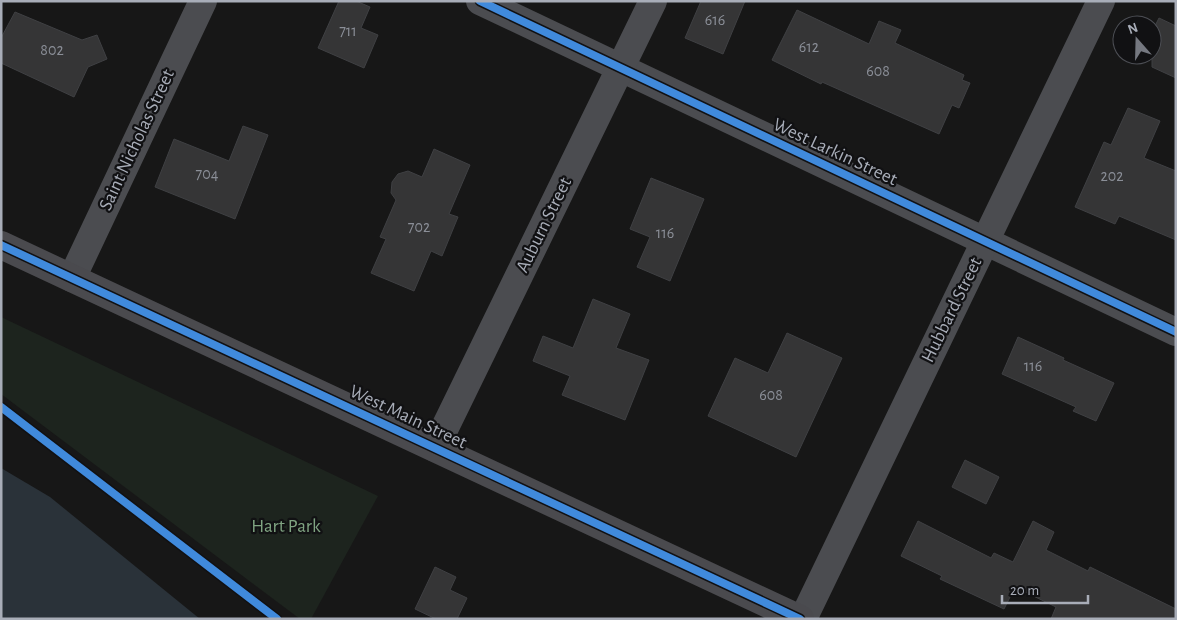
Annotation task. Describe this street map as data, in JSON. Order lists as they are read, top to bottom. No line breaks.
{"streets":{"street":["Saint Nicholas Street","West Larkin Street","Auburn Street","Hubbard Street","West Main Street"]},"crossings":[["Saint Nicholas Street","West Main Street"],["West Larkin Street","Auburn Street"],["West Larkin Street","Hubbard Street"],["Auburn Street","West Main Street"],["Hubbard Street","West Main Street"]],"parks":["Hart Park"],"house_numbers":["616","711","612","802","608","704","202","702","116","116","608"],"scale_bar":"20 m","north":"top"}
